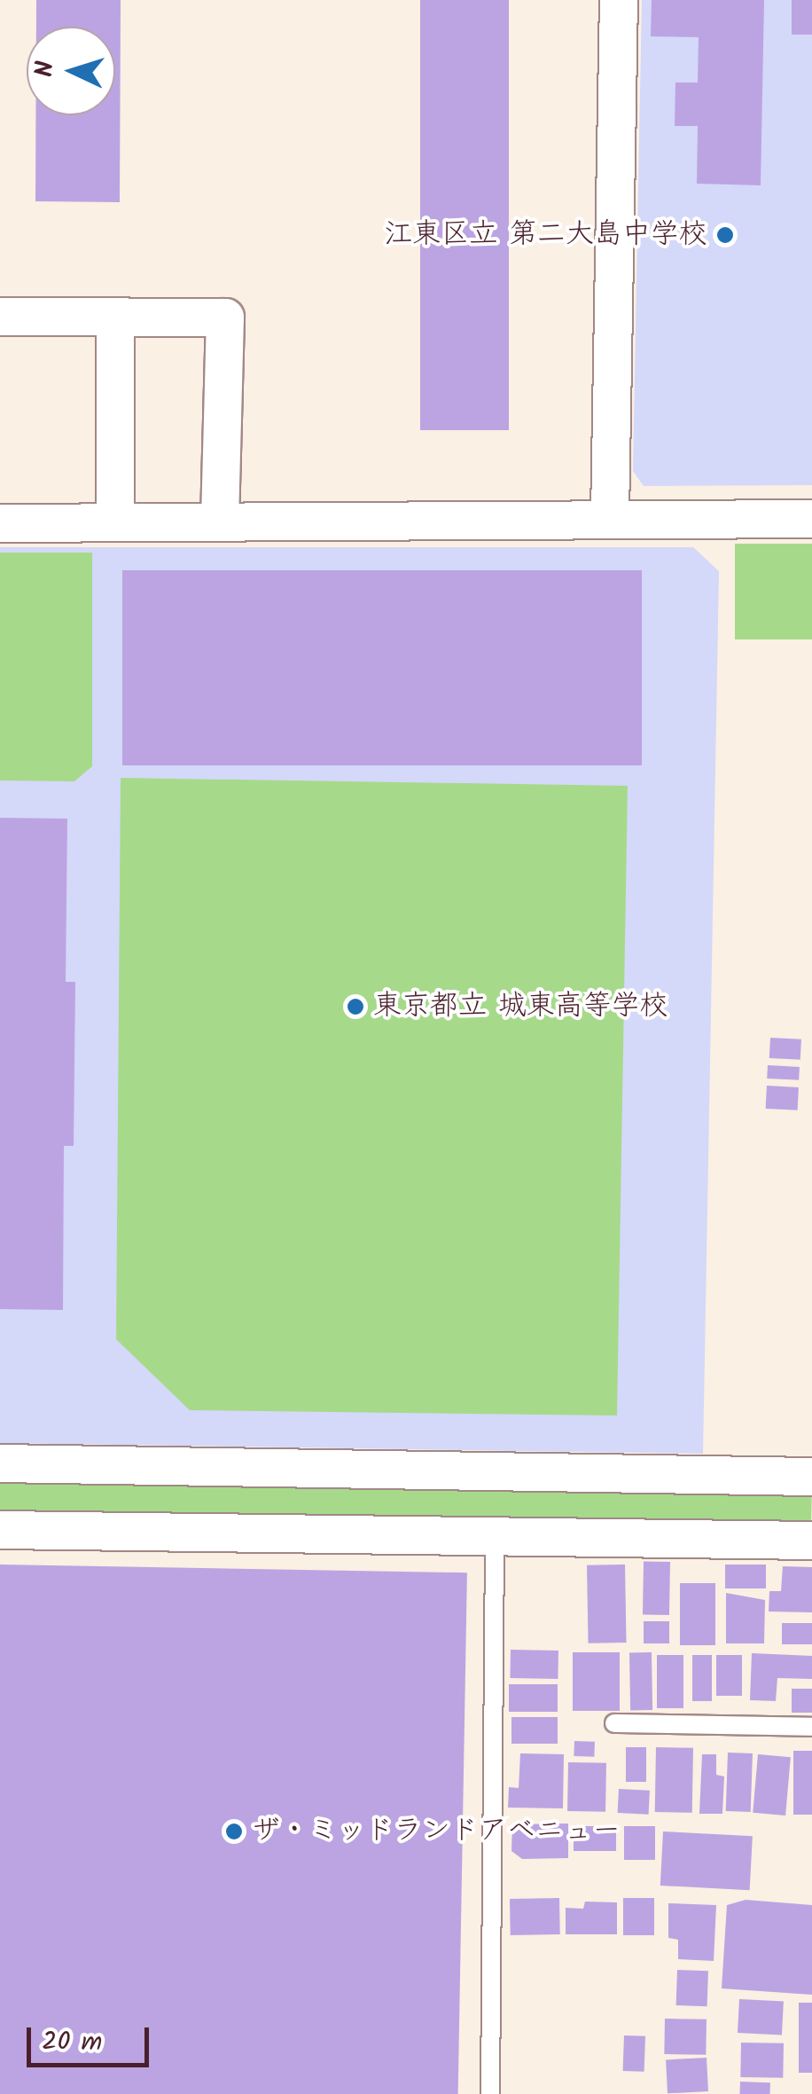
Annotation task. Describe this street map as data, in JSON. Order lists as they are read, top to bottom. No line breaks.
{"places":["江東区立 第二大島中学校","東京都立 城東高等学校","ザ・ミッドランドアベニュー"],"scale_bar":"20 m","north":"left"}
